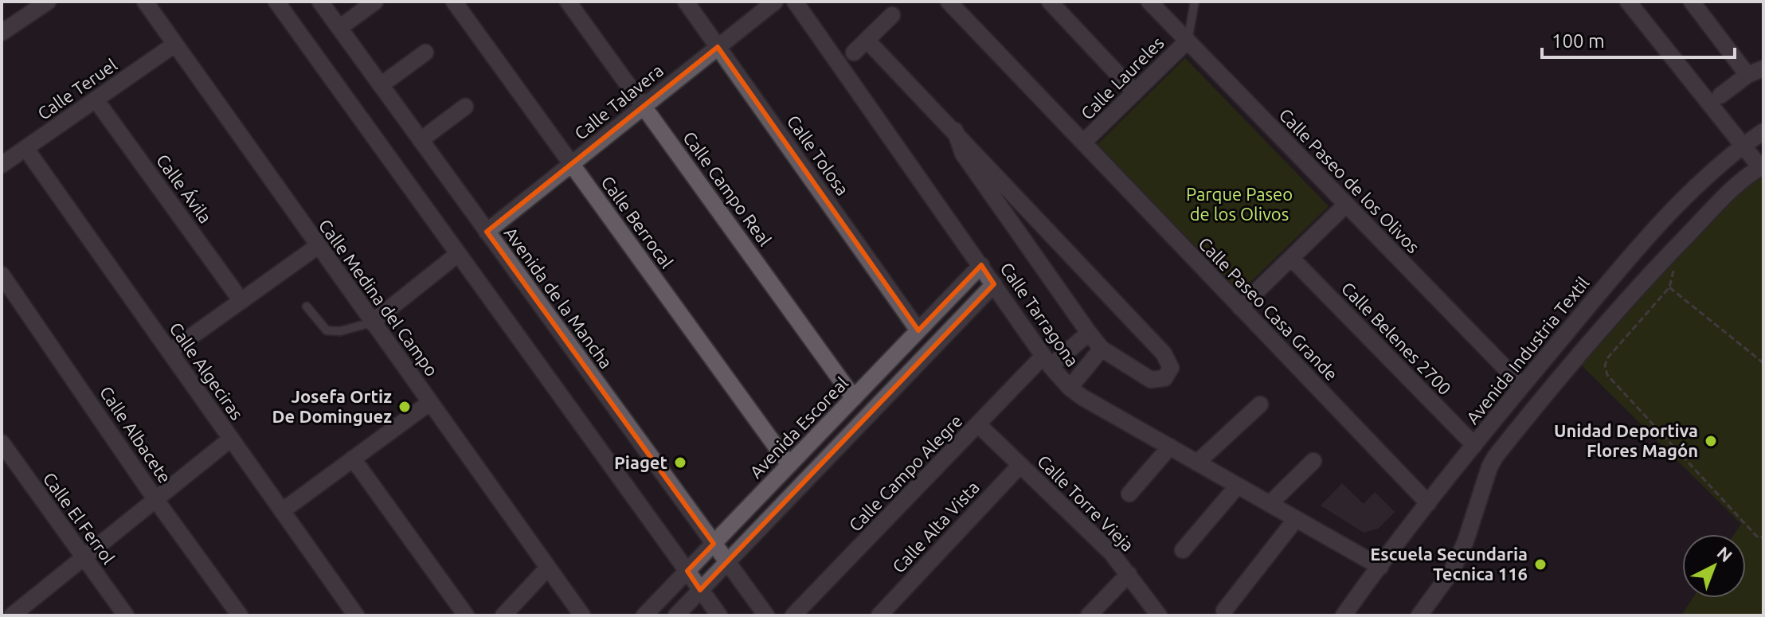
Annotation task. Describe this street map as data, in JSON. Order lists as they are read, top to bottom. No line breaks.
{"streets":{"street":["Calle Laureles","Calle Teruel","Calle Talavera","Calle Tolosa","Calle Paseo de los Olivos","Calle Ávila","Calle Campo Real","Calle Berrocal","Calle Medina del Campo","Avenida de la Mancha","Calle Paseo Casa Grande","Calle Tarragona","Calle Belenes 2700","Avenida Industria Textil","Calle Algeciras","Avenida Escoreal","Calle Albacete","Calle Campo Alegre","Calle Torre Vieja","Calle El Ferrol","Calle Alta Vista"]},"crossings":[["Calle Laureles","Calle Paseo de los Olivos"],["Calle Laureles","Calle Paseo Casa Grande"],["Calle Teruel","Calle Ávila"],["Calle Teruel","Calle Medina del Campo"],["Calle Teruel","Calle Algeciras"],["Calle Talavera","Calle Tolosa"],["Calle Talavera","Calle Campo Real"],["Calle Talavera","Calle Berrocal"],["Calle Talavera","Avenida de la Mancha"],["Calle Tolosa","Avenida Escoreal"],["Calle Paseo de los Olivos","Avenida Industria Textil"],["Calle Campo Real","Avenida Escoreal"],["Calle Berrocal","Avenida Escoreal"],["Avenida de la Mancha","Avenida Escoreal"],["Calle Paseo Casa Grande","Avenida Industria Textil"],["Calle Tarragona","Avenida Industria Textil"],["Calle Tarragona","Avenida Escoreal"],["Calle Tarragona","Calle Campo Alegre"],["Calle Belenes 2700","Avenida Industria Textil"],["Calle Campo Alegre","Calle Torre Vieja"],["Calle Torre Vieja","Calle Alta Vista"]],"parks":["Parque Paseo de los Olivos"],"places":["Josefa Ortiz De Dominguez","Unidad Deportiva Flores Magón","Piaget","Escuela Secundaria Tecnica 116"],"scale_bar":"100 m","north":"top right"}
